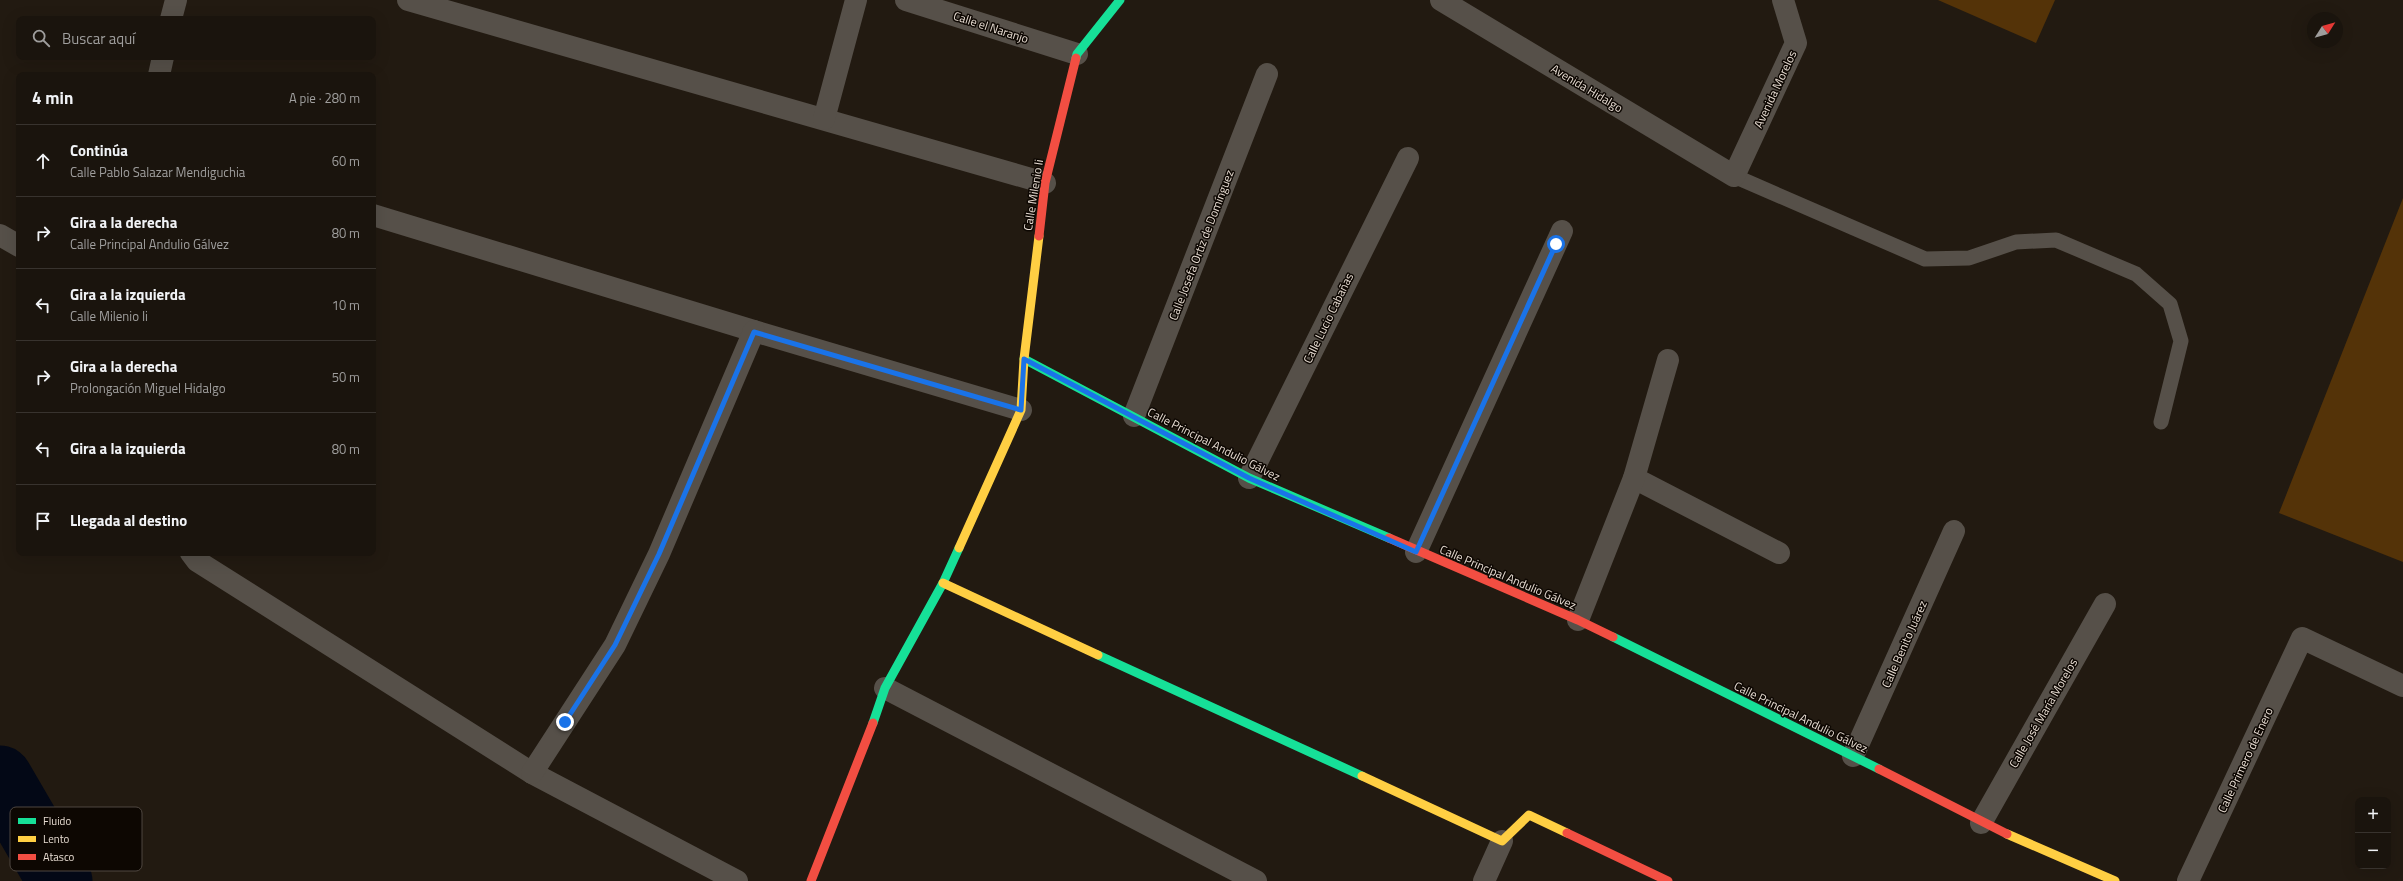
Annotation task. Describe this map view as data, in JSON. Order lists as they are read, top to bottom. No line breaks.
{"streets":{"street":["Calle el Naranjo","Avenida Hidalgo","Avenida Morelos","Calle Milenio Ii","Calle Josefa Ortiz de Domínguez","Calle Lucio Cabañas","Calle Principal Andulio Gálvez","Calle Benito Juárez","Calle José María Morelos","Calle Primero de Enero"]},"crossings":[["Calle el Naranjo","Calle Milenio Ii"],["Avenida Hidalgo","Avenida Morelos"],["Calle Milenio Ii","Calle Principal Andulio Gálvez"],["Calle Josefa Ortiz de Domínguez","Calle Principal Andulio Gálvez"],["Calle Lucio Cabañas","Calle Principal Andulio Gálvez"],["Calle Principal Andulio Gálvez","Calle Benito Juárez"],["Calle Principal Andulio Gálvez","Calle José María Morelos"]],"legend":["Fluido","Lento","Atasco"],"north":"top right","page":{"search":"Buscar aquí","heading":["4 min","A pie · 280 m"],"list":[["Continúa","Calle Pablo Salazar Mendiguchia","60 m"],["Gira a la derecha","Calle Principal Andulio Gálvez","80 m"],["Gira a la izquierda","Calle Milenio Ii","10 m"],["Gira a la derecha","Prolongación Miguel Hidalgo","50 m"],["Gira a la izquierda","80 m"],"Llegada al destino"],"map_buttons":["+","−"]}}
